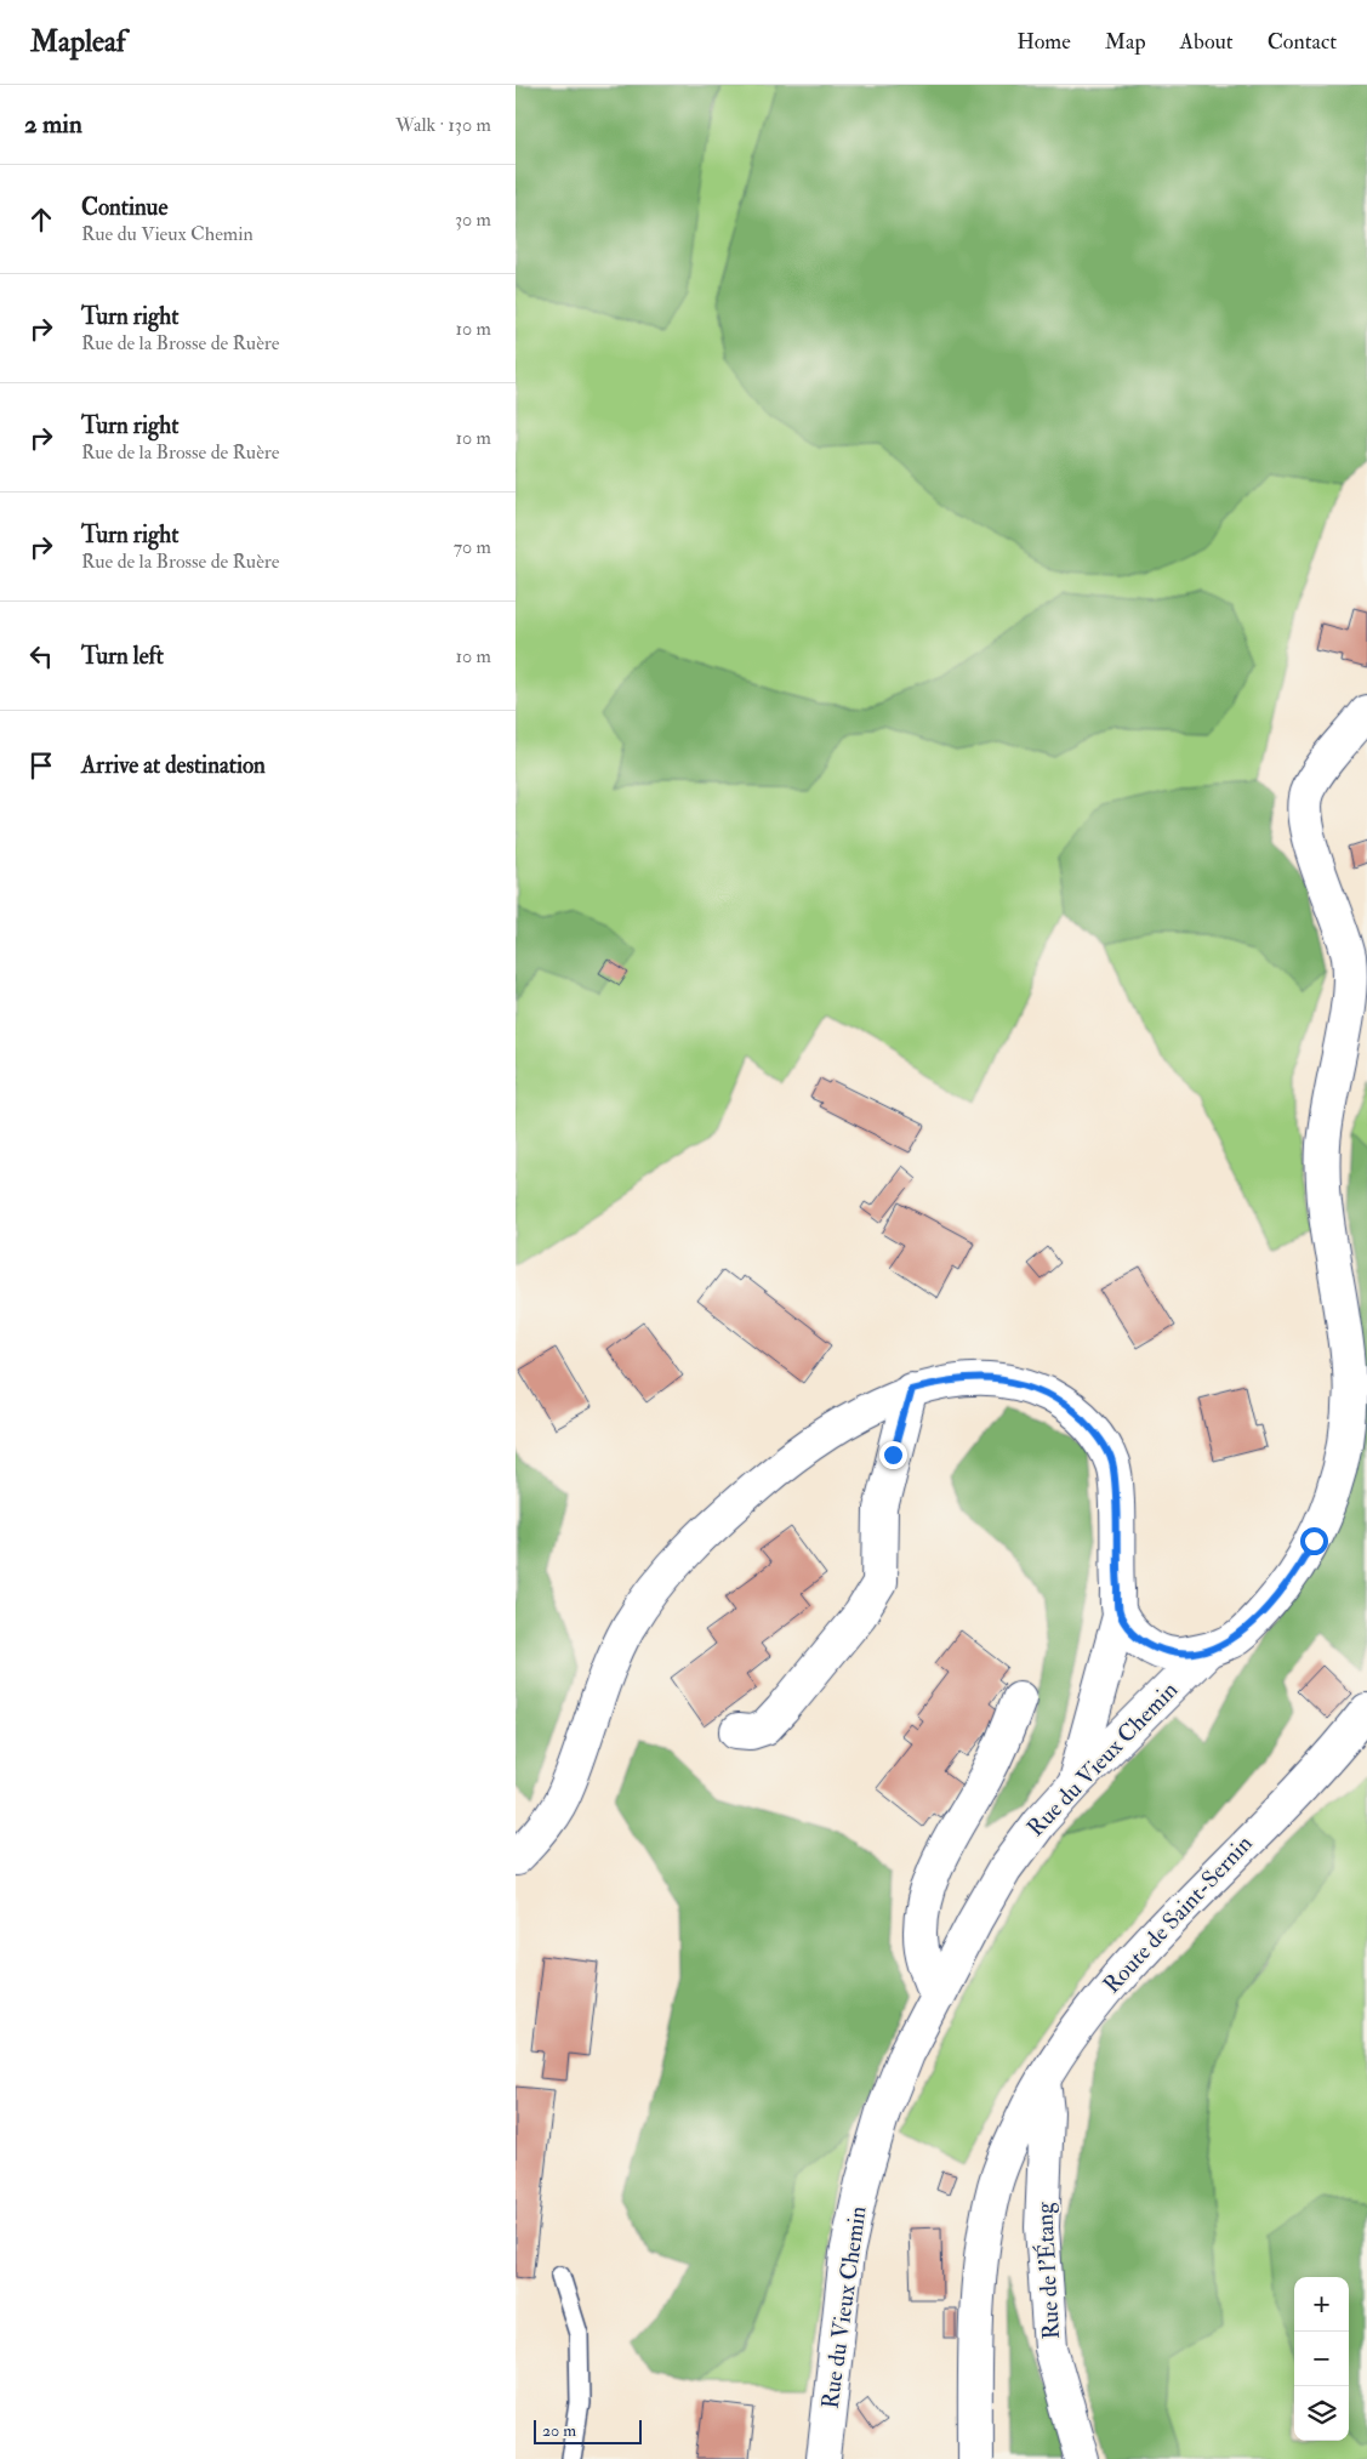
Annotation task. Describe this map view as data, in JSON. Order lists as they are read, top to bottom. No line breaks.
{"streets":{"street":["Rue du Vieux Chemin","Route de Saint-Sernin","Rue de l'Étang"]},"crossings":[["Route de Saint-Sernin","Rue de l'Étang"]],"scale_bar":"20 m","page":{"header":"Mapleaf","nav":["Home","Map","About","Contact"],"heading":["2 min","Walk · 130 m"],"list":[["Continue","Rue du Vieux Chemin","30 m"],["Turn right","Rue de la Brosse de Ruère","10 m"],["Turn right","Rue de la Brosse de Ruère","10 m"],["Turn right","Rue de la Brosse de Ruère","70 m"],["Turn left","10 m"],"Arrive at destination"],"map_buttons":["+","−"],"scale":"20 m"}}
